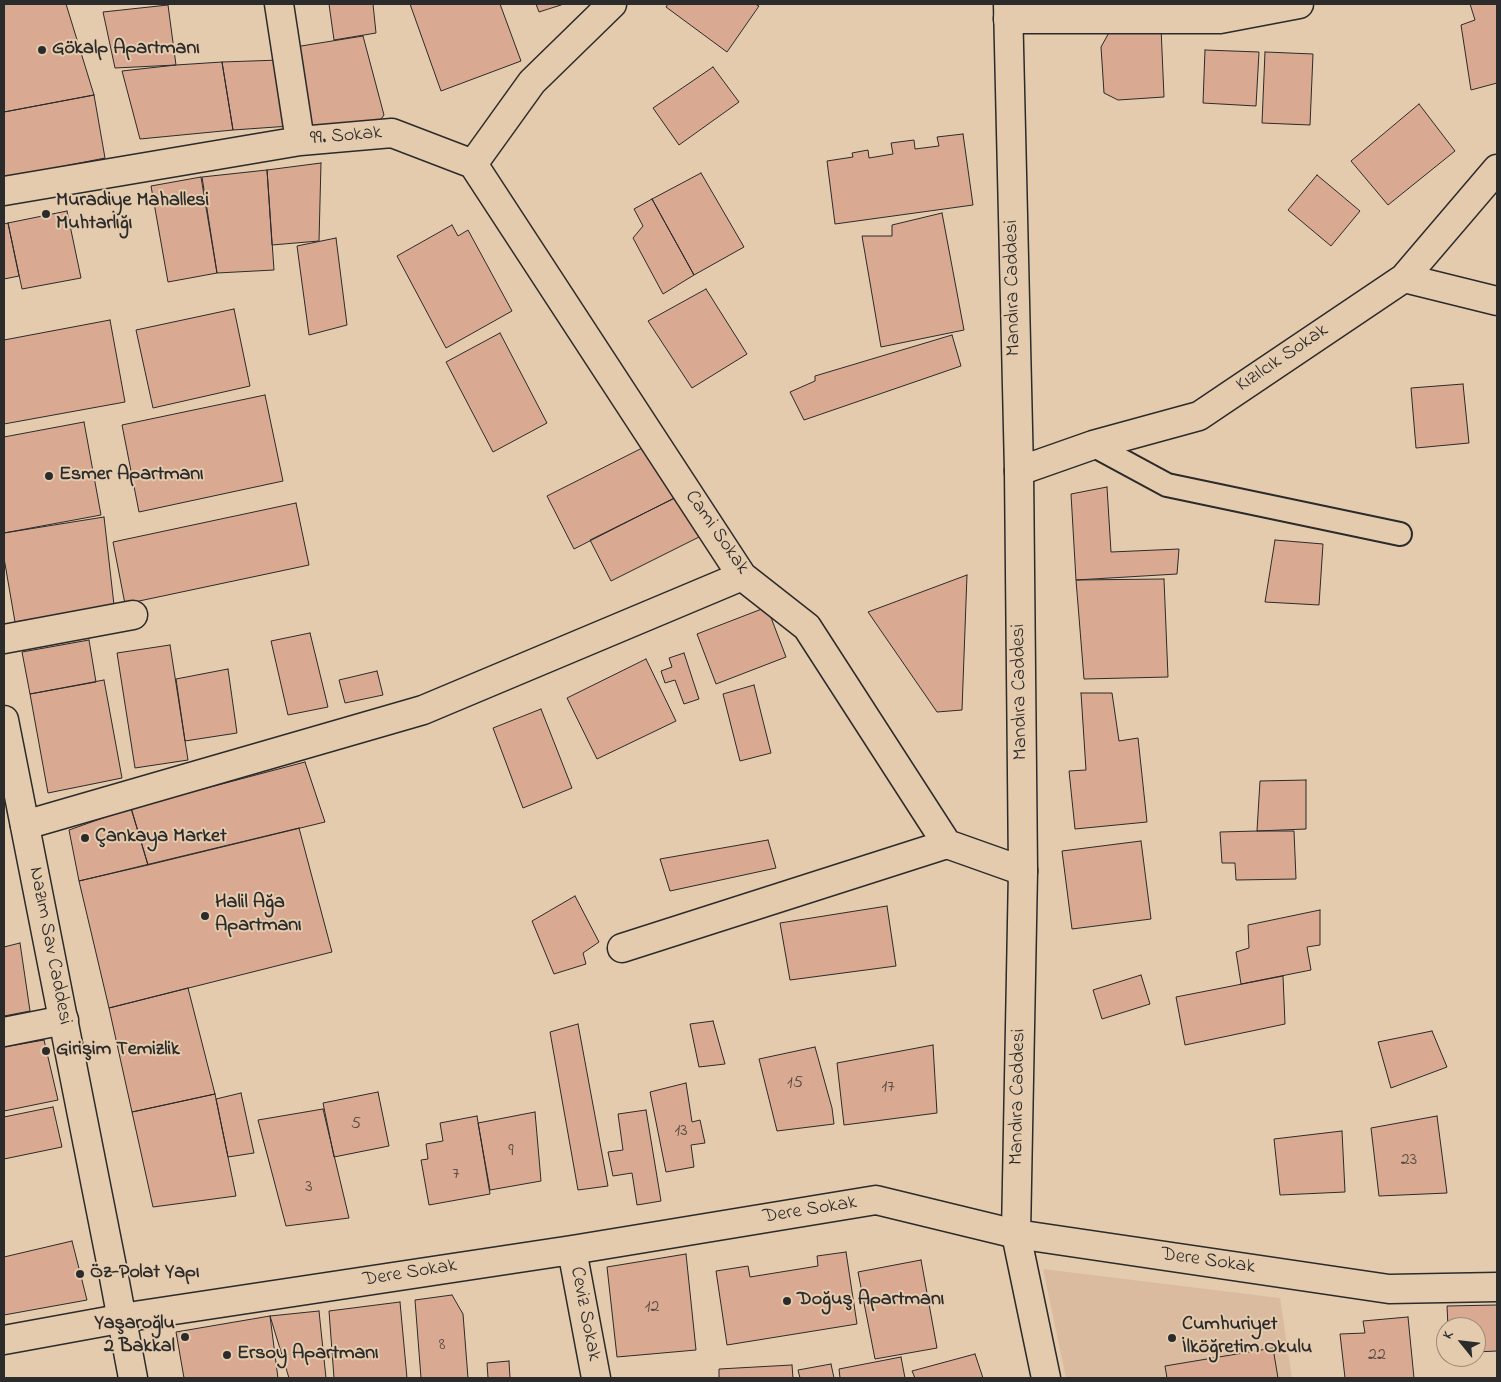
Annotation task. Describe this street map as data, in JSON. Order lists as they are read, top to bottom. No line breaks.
{"streets":{"street":["99. Sokak","Mandıra Caddesi","Kızılcık Sokak","Cami Sokak","Nazım Sav Caddesi","Dere Sokak","Ceviz Sokak"]},"crossings":[["99. Sokak","Cami Sokak"],["Mandıra Caddesi","Kızılcık Sokak"],["Mandıra Caddesi","Dere Sokak"],["Nazım Sav Caddesi","Dere Sokak"],["Dere Sokak","Ceviz Sokak"]],"places":["Gökalp Apartmanı","Muradiye Mahallesi Muhtarlığı","Esmer Apartmanı","Çankaya Market","Halil Ağa Apartmanı","Girişim Temizlik","Öz-Polat Yapı","Doğuş Apartmanı","Yaşaroğlu 2 Bakkal","Cumhuriyet İlköğretim Okulu","Ersoy Apartmanı"],"house_numbers":["15","17","5","13","9","23","7","3","12","8","22"],"north":"top left"}
